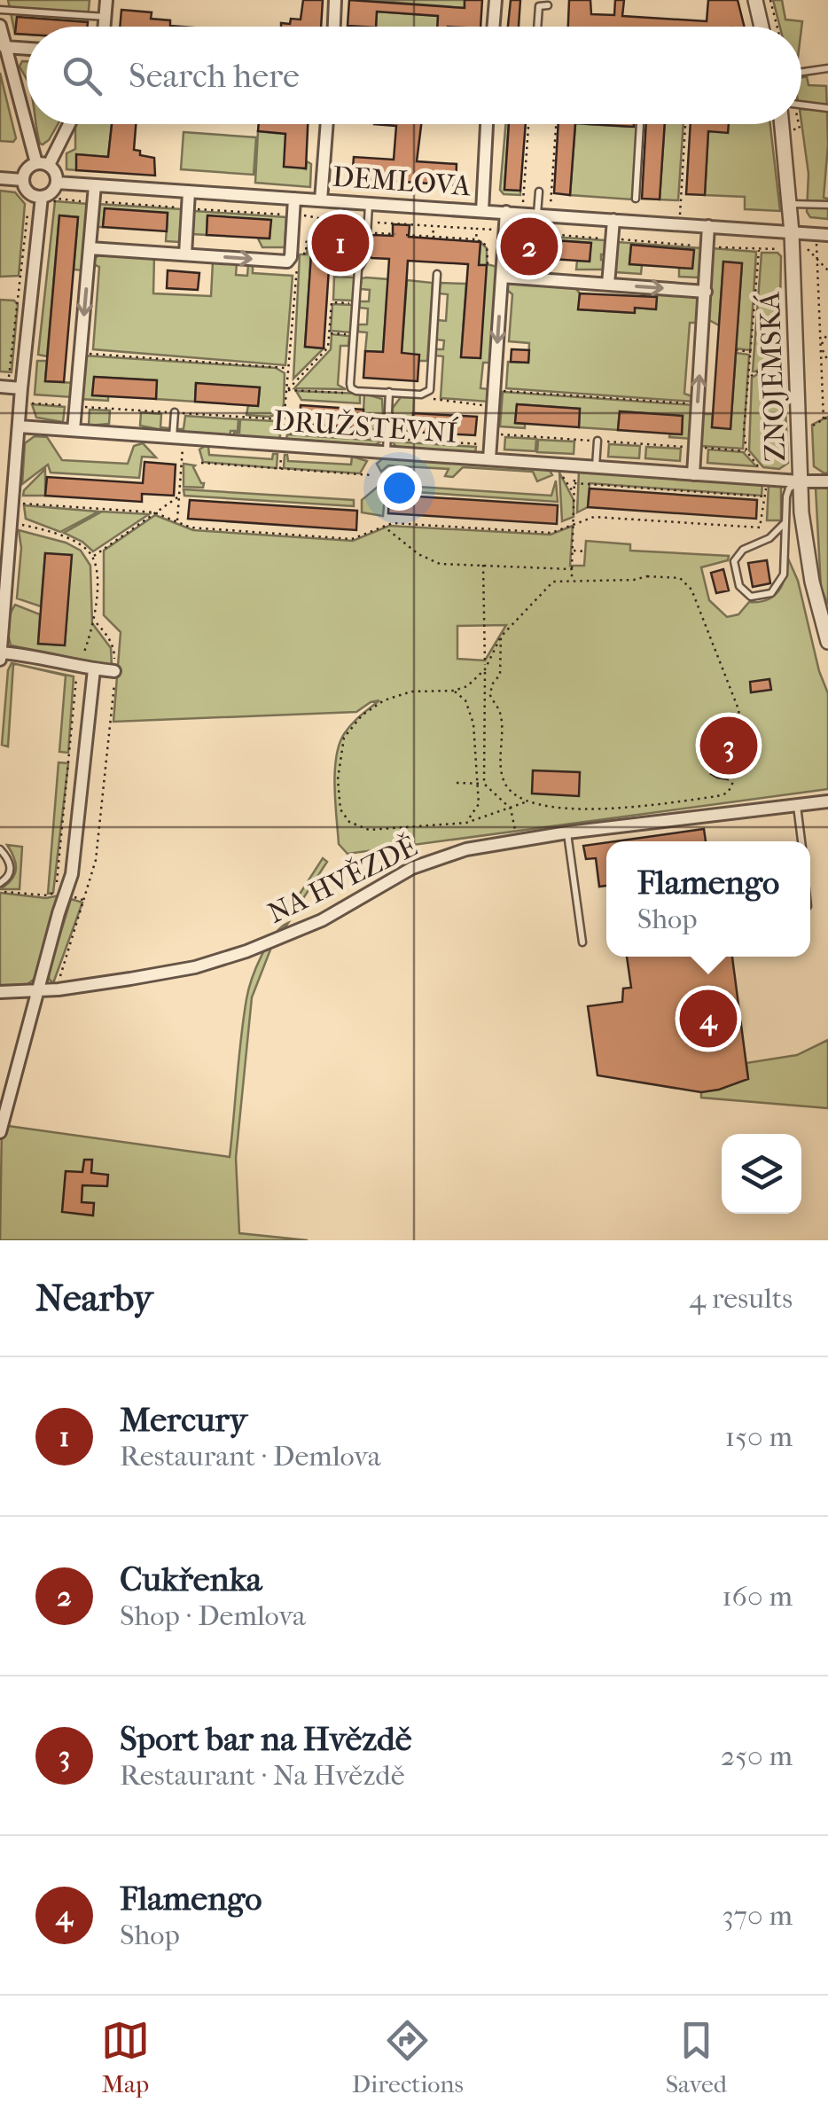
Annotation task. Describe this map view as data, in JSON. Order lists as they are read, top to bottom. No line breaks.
{"streets":{"street":["DEMLOVA","ZNOJEMSKÁ","DRUŽSTEVNÍ","NA HVĚZDĚ"]},"crossings":[["DEMLOVA","ZNOJEMSKÁ"],["DEMLOVA","DRUŽSTEVNÍ"],["ZNOJEMSKÁ","DRUŽSTEVNÍ"]],"page":{"search":"Search here","pins":["1","2","3","4"],"popup":["Flamengo","Shop"],"heading":["Nearby","4 results"],"list":[{"mark":"1","name":"Mercury","note":"Restaurant · Demlova","value":"150 m"},{"mark":"2","name":"Cukřenka","note":"Shop · Demlova","value":"160 m"},{"mark":"3","name":"Sport bar na Hvězdě","note":"Restaurant · Na Hvězdě","value":"250 m"},{"mark":"4","name":"Flamengo","note":"Shop","value":"370 m"}],"nav":["Map","Directions","Saved"]}}
